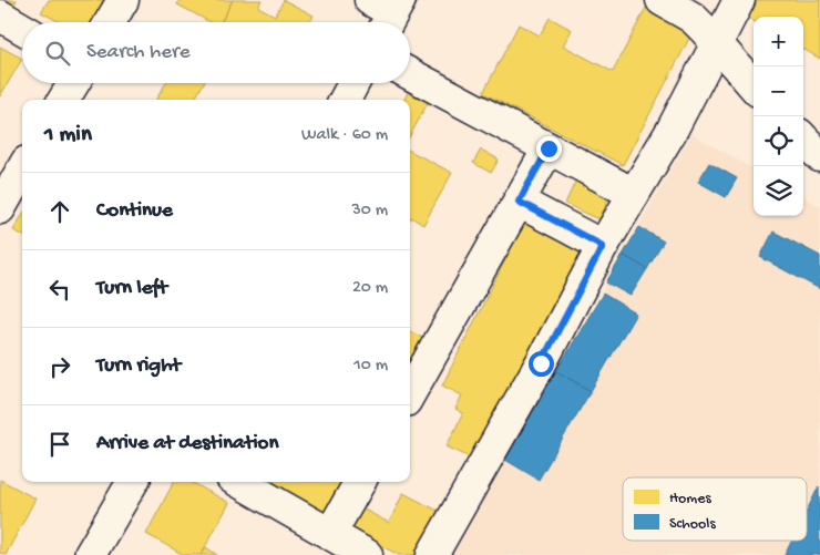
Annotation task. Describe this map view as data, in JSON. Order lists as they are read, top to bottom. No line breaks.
{"legend":["Homes","Schools"],"page":{"map_buttons":["+","−"],"search":"Search here","heading":["1 min","Walk · 60 m"],"list":[["Continue","30 m"],["Turn left","20 m"],["Turn right","10 m"],"Arrive at destination"]}}
